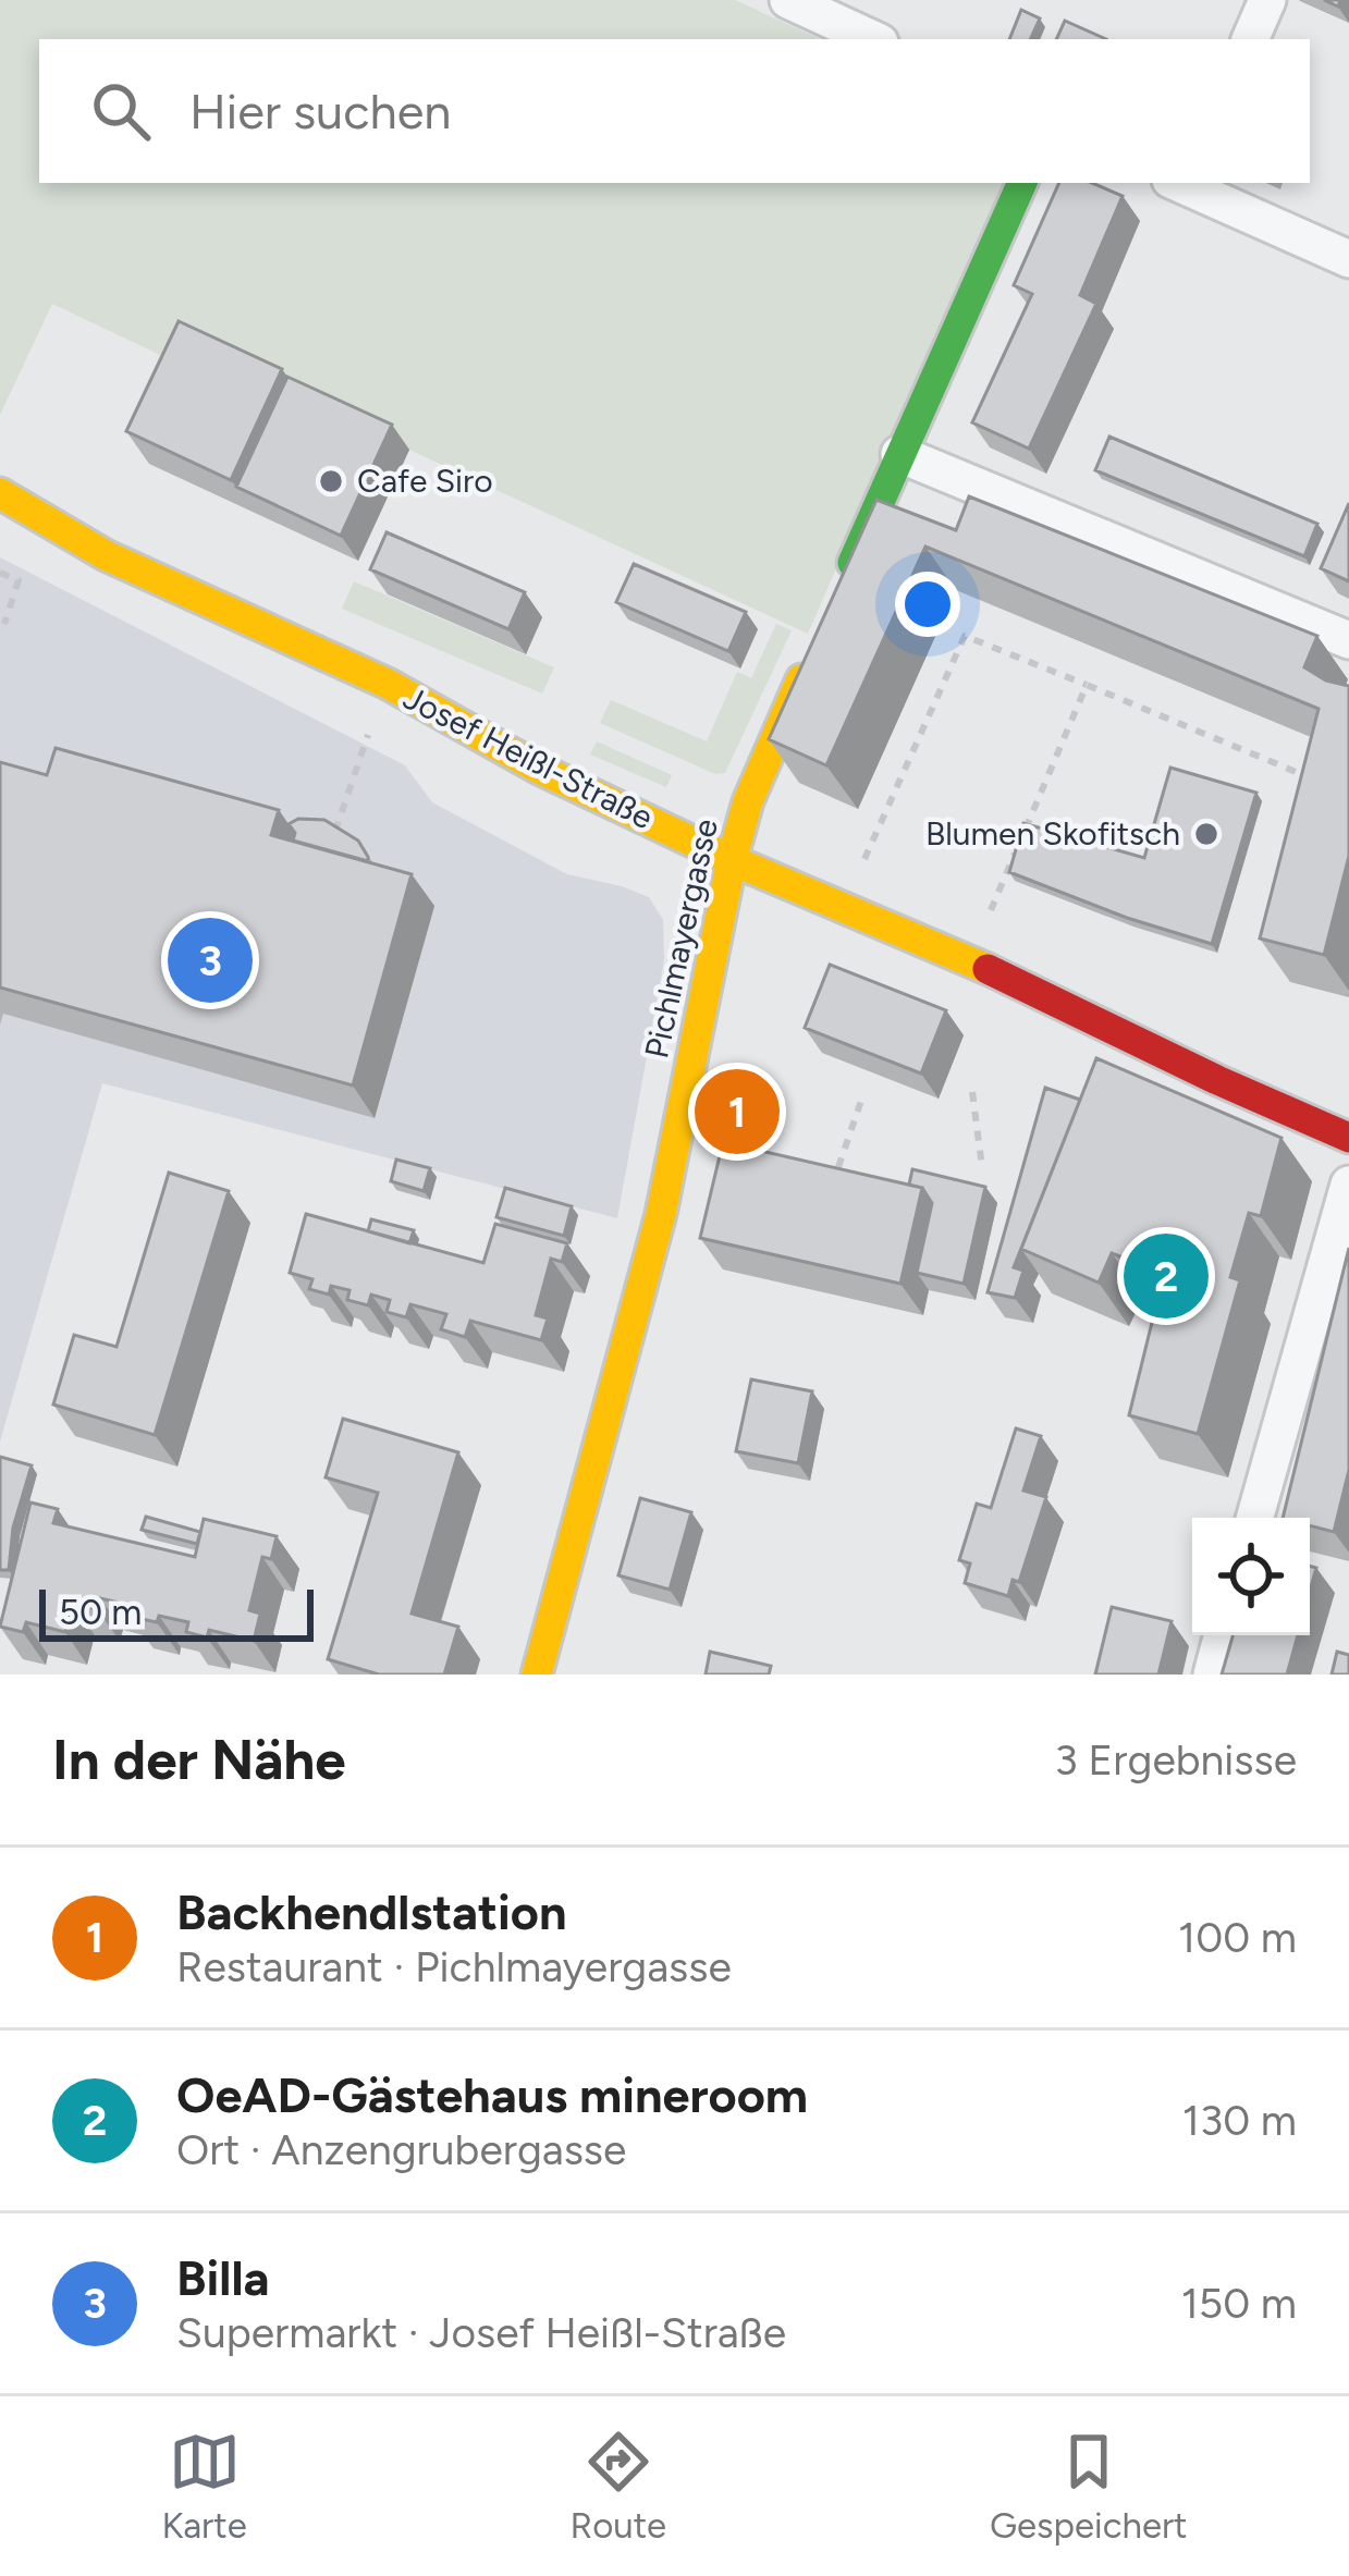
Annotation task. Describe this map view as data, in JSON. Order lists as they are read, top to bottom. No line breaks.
{"streets":{"street":["Josef Heißl-Straße","Pichlmayergasse"]},"crossings":[["Josef Heißl-Straße","Pichlmayergasse"]],"places":["Cafe Siro","Blumen Skofitsch"],"scale_bar":"50 m","page":{"search":"Hier suchen","pins":["3","1","2"],"scale":"50 m","heading":["In der Nähe","3 Ergebnisse"],"list":[{"mark":"1","name":"Backhendlstation","note":"Restaurant · Pichlmayergasse","value":"100 m"},{"mark":"2","name":"OeAD-Gästehaus mineroom","note":"Ort · Anzengrubergasse","value":"130 m"},{"mark":"3","name":"Billa","note":"Supermarkt · Josef Heißl-Straße","value":"150 m"}],"nav":["Karte","Route","Gespeichert"]}}
